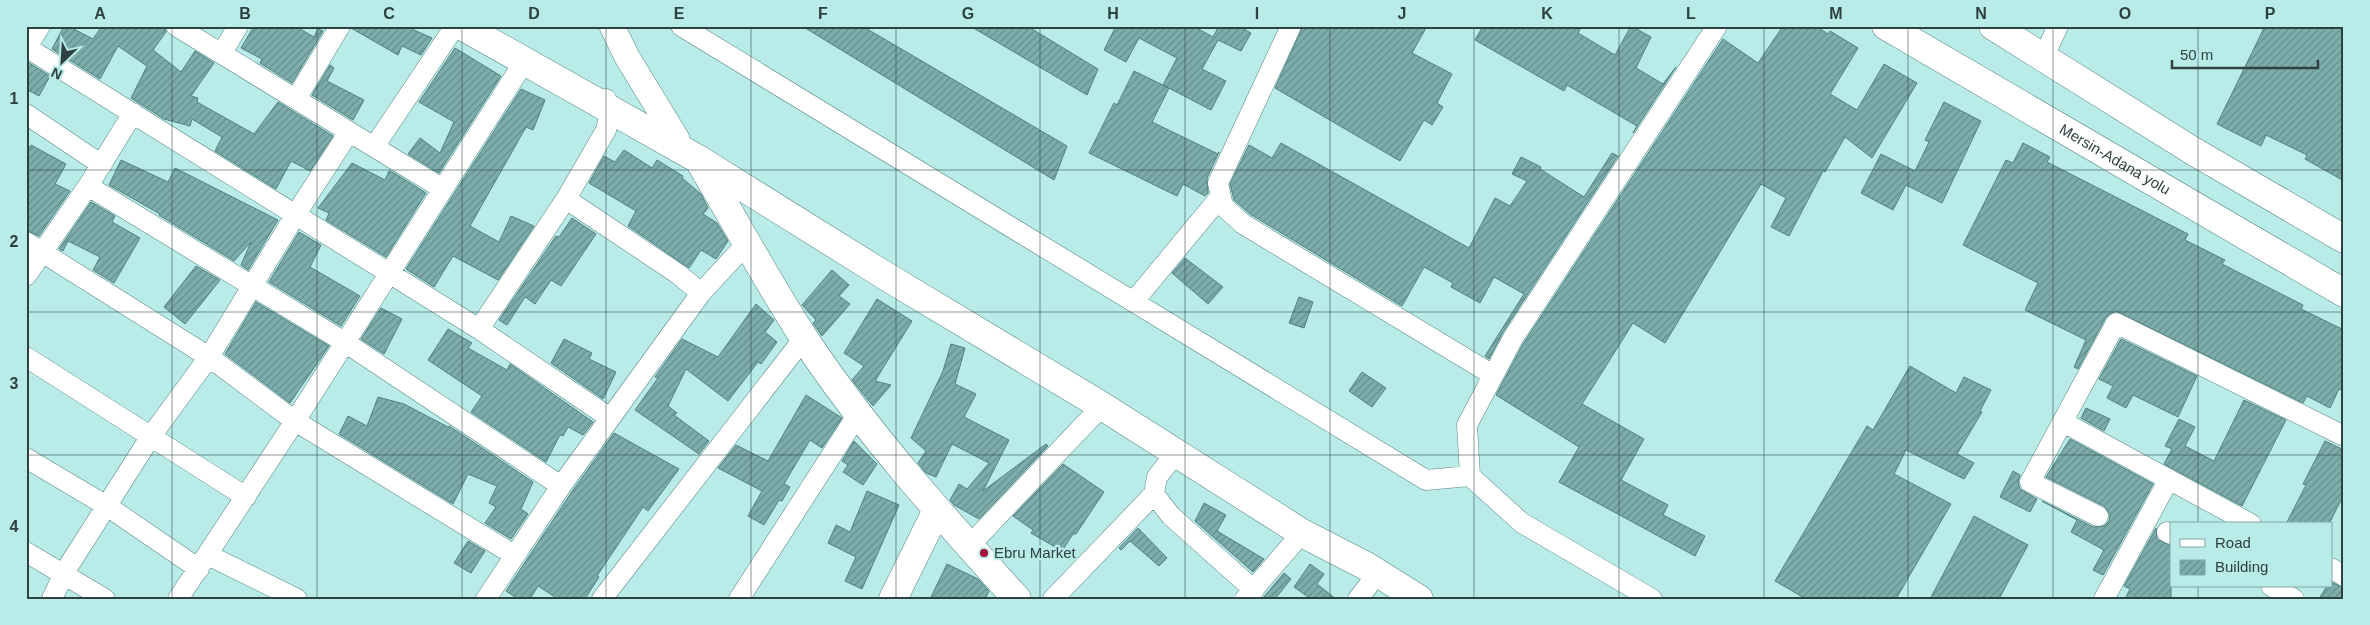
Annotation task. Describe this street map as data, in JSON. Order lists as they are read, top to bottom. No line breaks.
{"streets":{"main road":["Mersin-Adana yolu"]},"places":["Ebru Market"],"legend":["Road","Building"],"scale_bar":"50 m","north":"bottom left","grid":{"columns":["A","B","C","D","E","F","G","H","I","J","K","L","M","N","O","P"],"rows":["1","2","3","4"]}}
